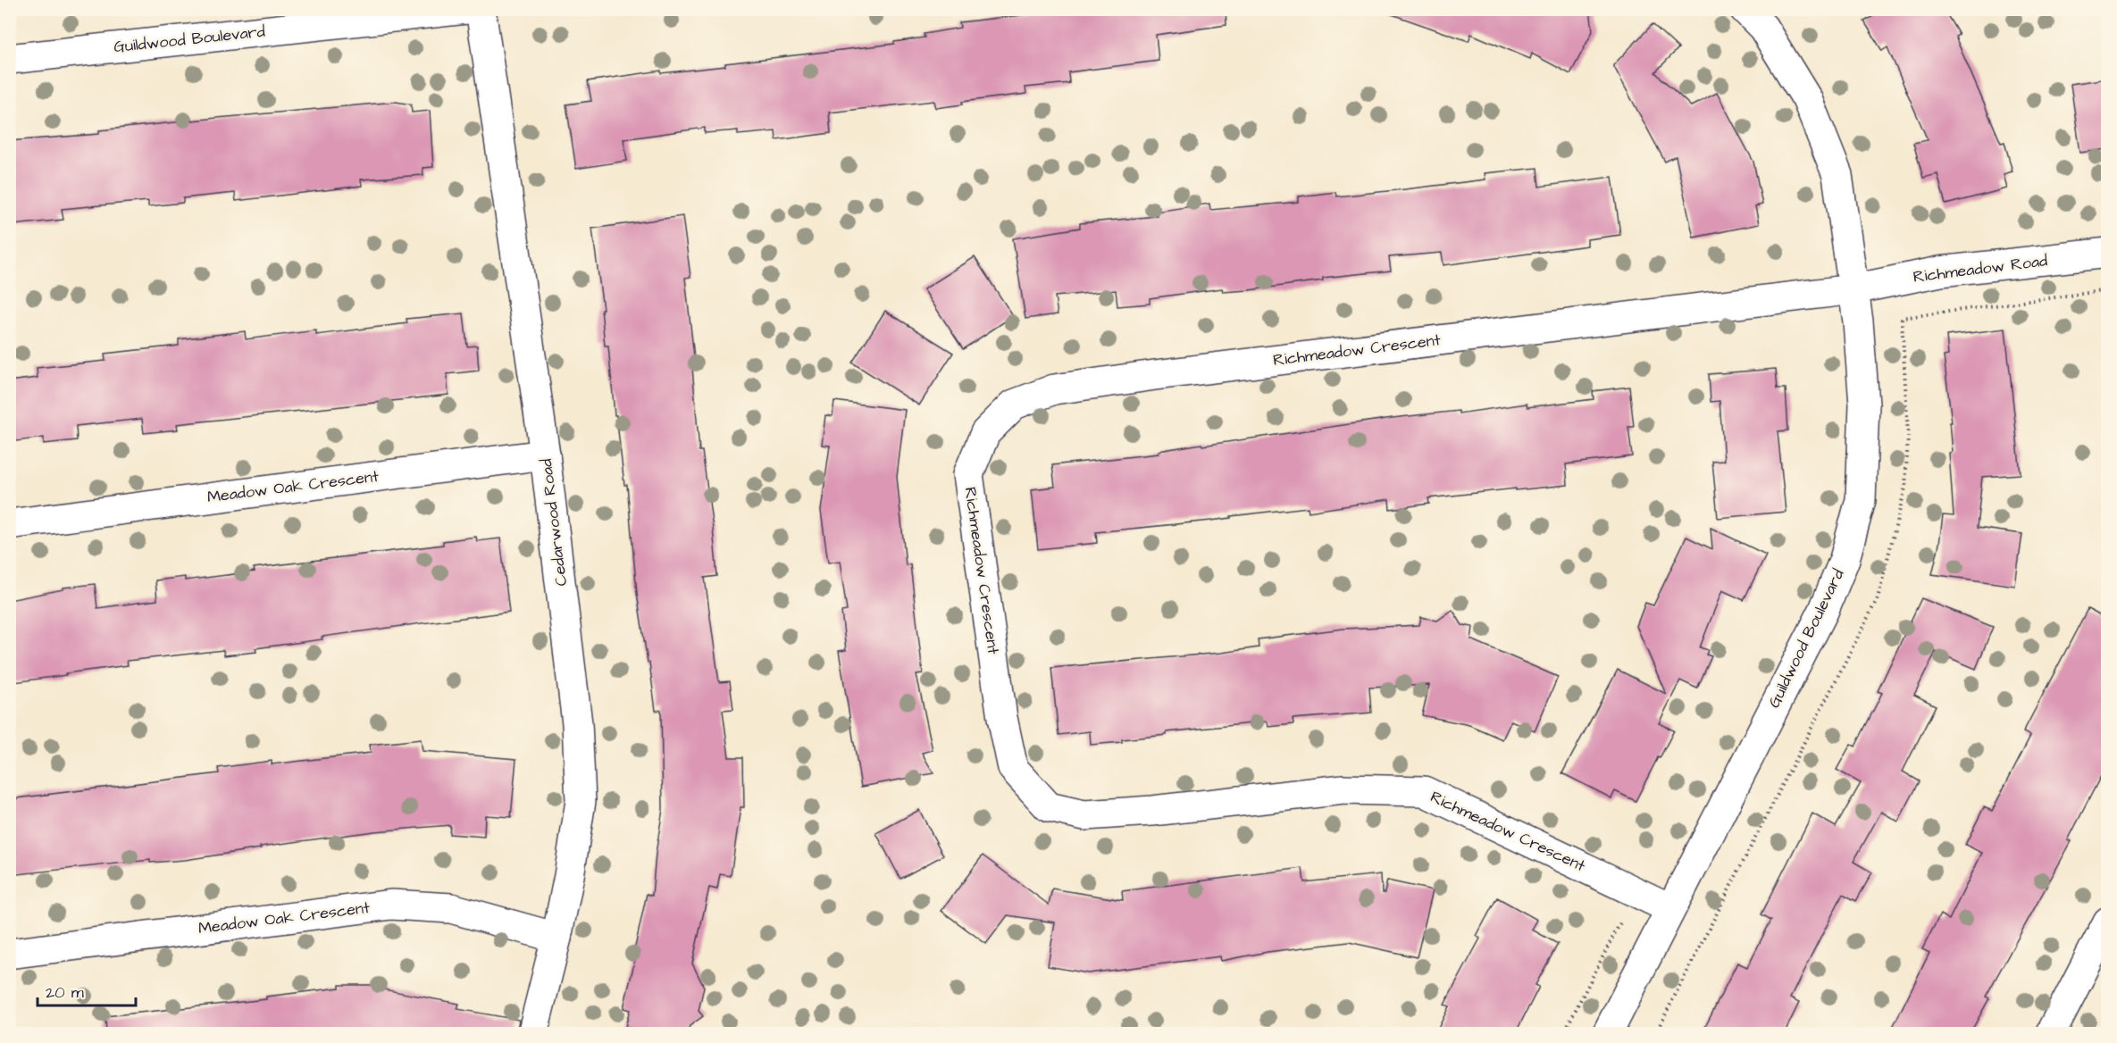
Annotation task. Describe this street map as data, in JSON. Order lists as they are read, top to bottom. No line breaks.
{"streets":{"street":["Guildwood Boulevard","Richmeadow Road","Richmeadow Crescent","Meadow Oak Crescent","Cedarwood Road"]},"crossings":[["Guildwood Boulevard","Richmeadow Road"],["Guildwood Boulevard","Richmeadow Crescent"],["Richmeadow Road","Richmeadow Crescent"],["Meadow Oak Crescent","Cedarwood Road"]],"scale_bar":"20 m"}
